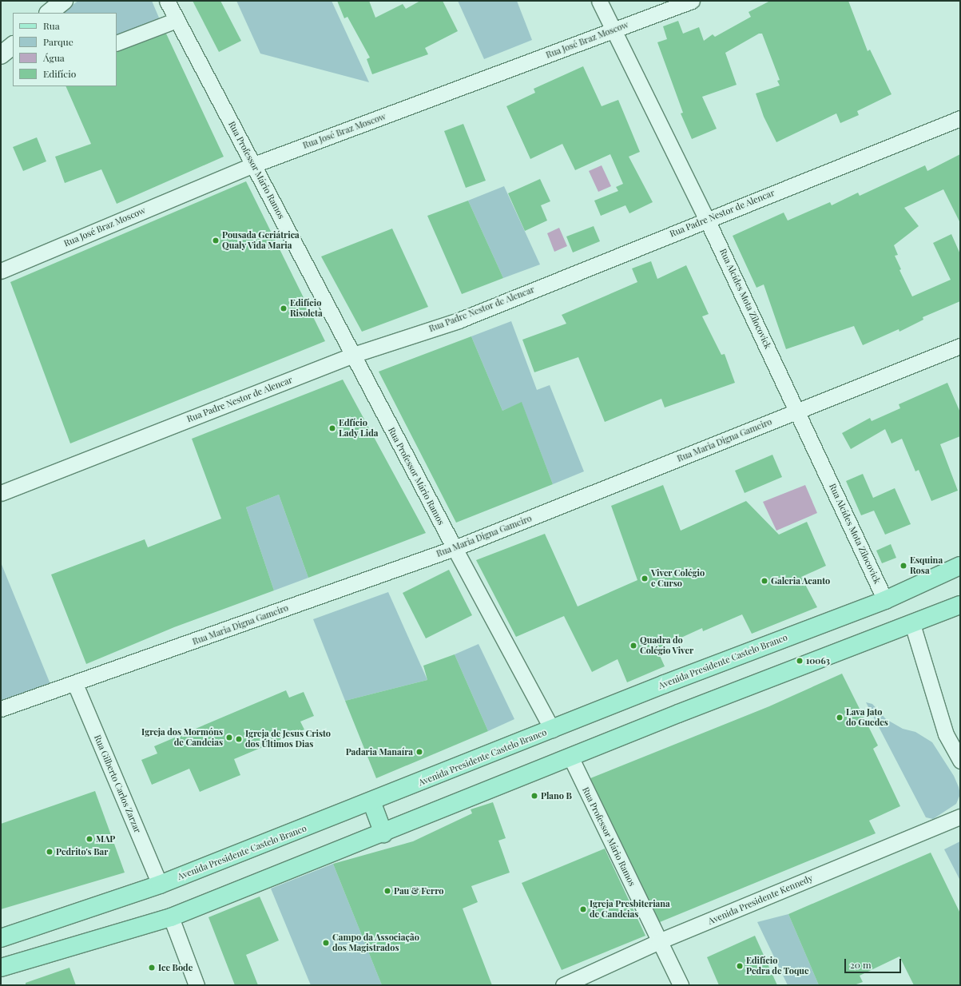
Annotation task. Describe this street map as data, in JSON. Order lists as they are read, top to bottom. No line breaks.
{"streets":{"main road":["Avenida Presidente Castelo Branco"],"street":["Rua José Braz Moscow","Rua Professor Mário Ramos","Rua Padre Nestor de Alencar","Rua Alcídes Mota Zilocovick","Rua Maria Digna Gameiro","Rua Gilberto Carlos Zarzar","Avenida Presidente Kennedy"]},"crossings":[["Rua José Braz Moscow","Rua Professor Mário Ramos"],["Rua José Braz Moscow","Rua Alcídes Mota Zilocovick"],["Rua Professor Mário Ramos","Rua Padre Nestor de Alencar"],["Rua Professor Mário Ramos","Rua Maria Digna Gameiro"],["Rua Professor Mário Ramos","Avenida Presidente Castelo Branco"],["Rua Professor Mário Ramos","Avenida Presidente Kennedy"],["Rua Padre Nestor de Alencar","Rua Alcídes Mota Zilocovick"],["Rua Alcídes Mota Zilocovick","Rua Maria Digna Gameiro"],["Rua Alcídes Mota Zilocovick","Avenida Presidente Castelo Branco"],["Rua Maria Digna Gameiro","Rua Gilberto Carlos Zarzar"],["Avenida Presidente Castelo Branco","Rua Gilberto Carlos Zarzar"]],"places":["Pousada Geriátrica Qualy Vida Maria","Edifício Risoleta","Edfício Lady Lida","Esquina Rosa","Viver Colégio e Curso","Galeria Acanto","Quadra do Colégio Viver","10063","Lava Jato do Guedes","Igreja dos Mormóns de Candeias","Igreja de Jesus Cristo dos Últimos Dias","Padaria Manaíra","Plano B","MAP","Pedrito's Bar","Pau & Ferro","Igreja Presbiteriana de Candeias","Campo da Associação dos Magistrados","Edifício Pedra de Toque","Ice Bode"],"legend":["Rua","Parque","Água","Edifício"],"scale_bar":"20 m"}
